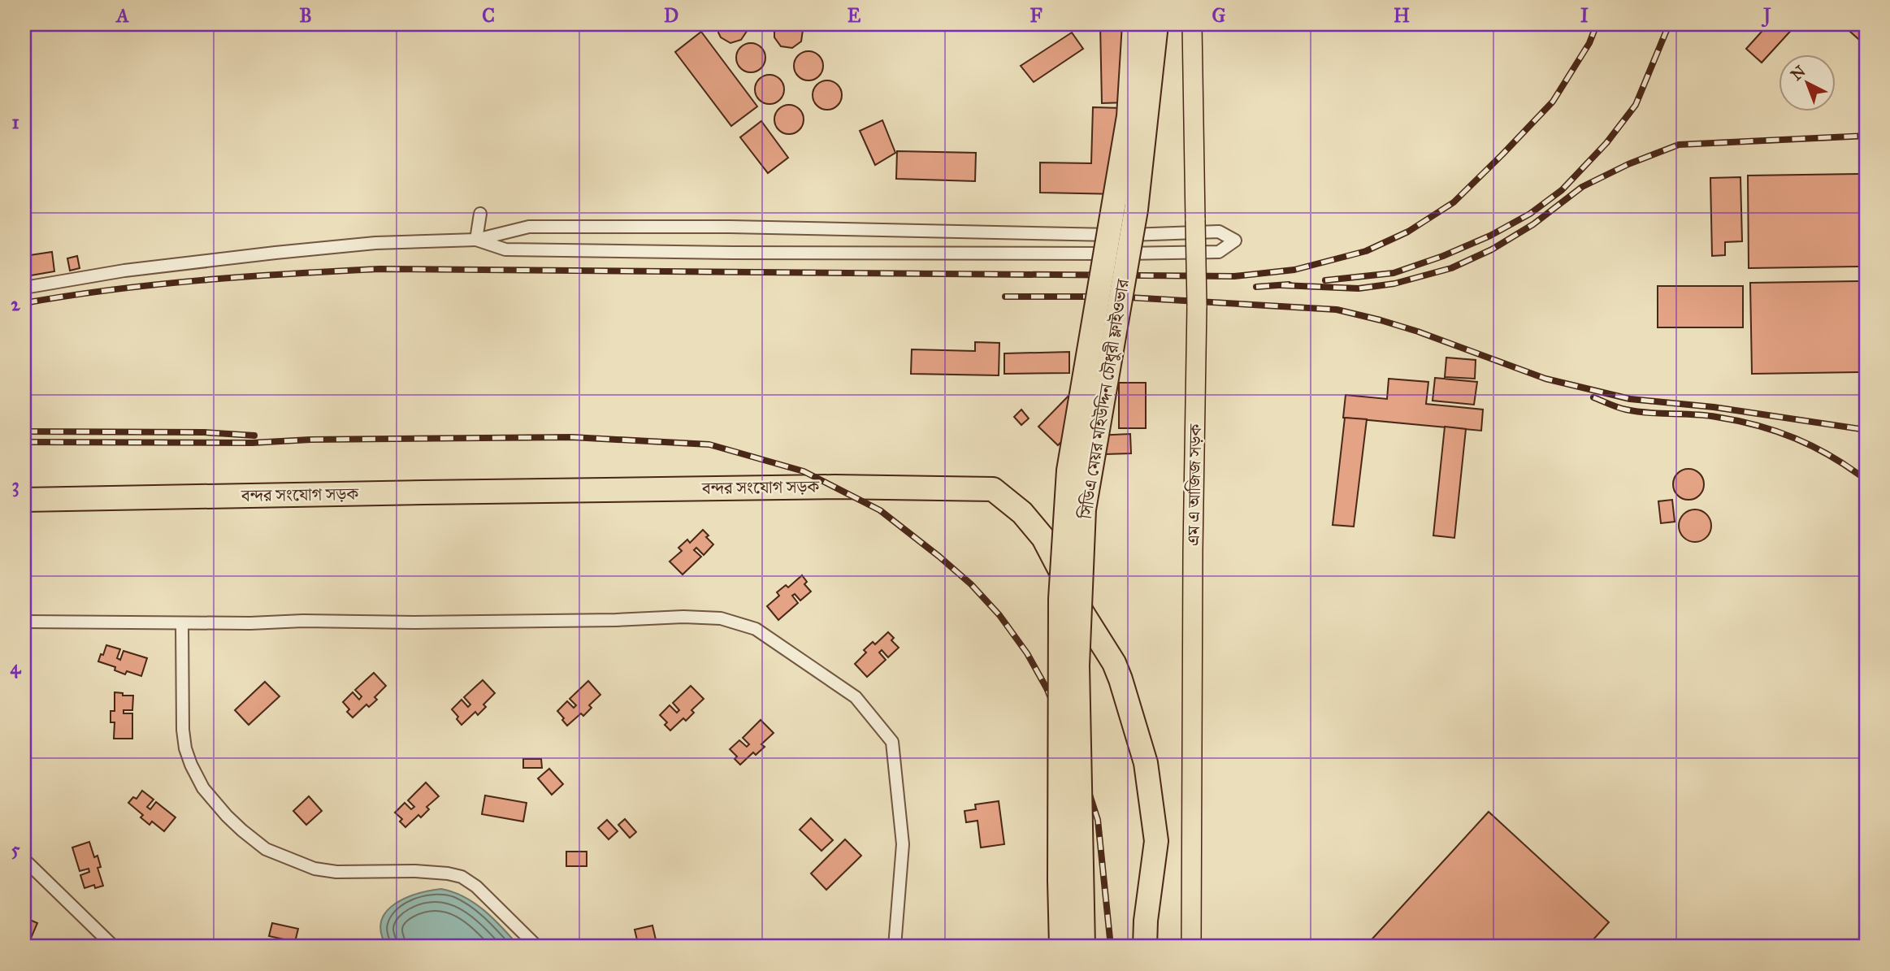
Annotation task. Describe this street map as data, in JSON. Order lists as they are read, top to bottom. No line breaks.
{"streets":{"highway":["সিডিএ মেয়র মহিউদ্দিন চৌধুরী ফ্লাইওভার","বন্দর সংযোগ সড়ক"],"main road":["এম এ আজিজ সড়ক"]},"north":"top left","grid":{"columns":["A","B","C","D","E","F","G","H","I","J"],"rows":["1","2","3","4","5"]}}
